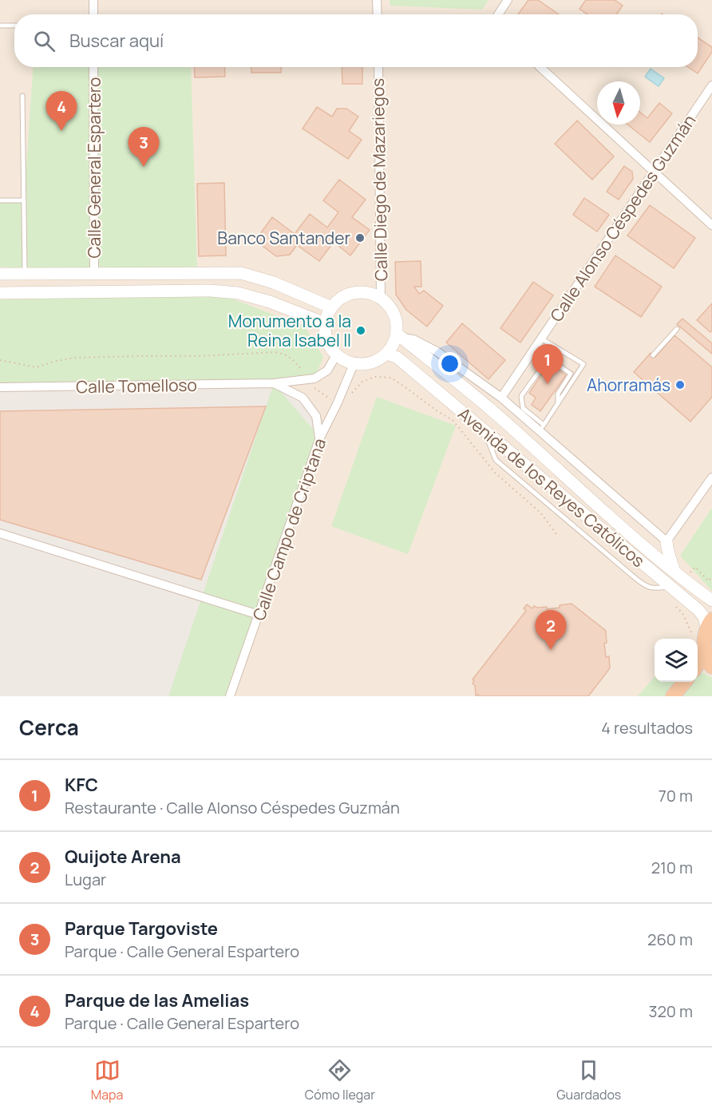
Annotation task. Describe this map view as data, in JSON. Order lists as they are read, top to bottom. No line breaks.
{"streets":{"main road":["Avenida de los Reyes Católicos"],"street":["Calle General Espartero","Calle Diego de Mazariegos","Calle Alonso Céspedes Guzmán","Calle Tomelloso","Calle Campo de Criptana"]},"crossings":[["Calle Diego de Mazariegos","Calle Tomelloso"],["Calle Diego de Mazariegos","Avenida de los Reyes Católicos"],["Calle Diego de Mazariegos","Calle Campo de Criptana"],["Calle Tomelloso","Avenida de los Reyes Católicos"],["Calle Tomelloso","Calle Campo de Criptana"],["Avenida de los Reyes Católicos","Calle Campo de Criptana"]],"places":["Banco Santander","Monumento a la Reina Isabel II","Ahorramás"],"north":"bottom","page":{"search":"Buscar aquí","pins":["4","3","1","2"],"heading":["Cerca","4 resultados"],"list":[{"mark":"1","name":"KFC","note":"Restaurante · Calle Alonso Céspedes Guzmán","value":"70 m"},{"mark":"2","name":"Quijote Arena","note":"Lugar","value":"210 m"},{"mark":"3","name":"Parque Targoviste","note":"Parque · Calle General Espartero","value":"260 m"},{"mark":"4","name":"Parque de las Amelias","note":"Parque · Calle General Espartero","value":"320 m"}],"nav":["Mapa","Cómo llegar","Guardados"]}}
